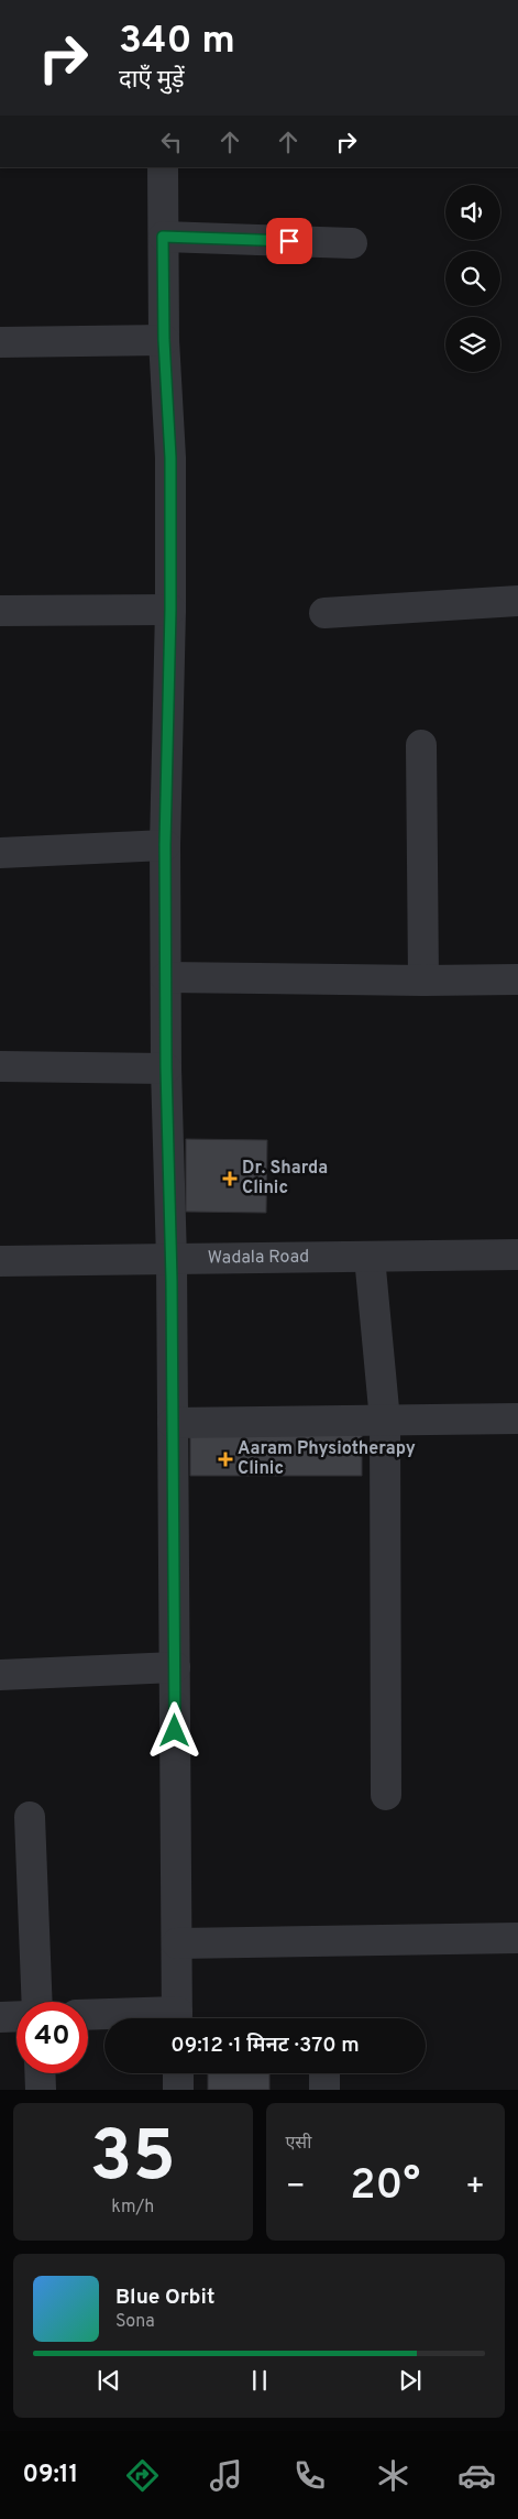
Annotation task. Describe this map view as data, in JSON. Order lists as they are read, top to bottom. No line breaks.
{"streets":{"street":["Wadala Road"]},"places":{"health":["Dr. Sharda Clinic","Aaram Physiotherapy Clinic"]},"page":{"turn":["340 m","दाएँ मुड़ें"],"limit":"40","trip":"09:12 · 1 मिनट · 370 m","tile":[["35","km/h"],"एसी"],"heat":["−","20°","+"],"song":["Blue Orbit","Sona"],"tabs":"09:11"}}
